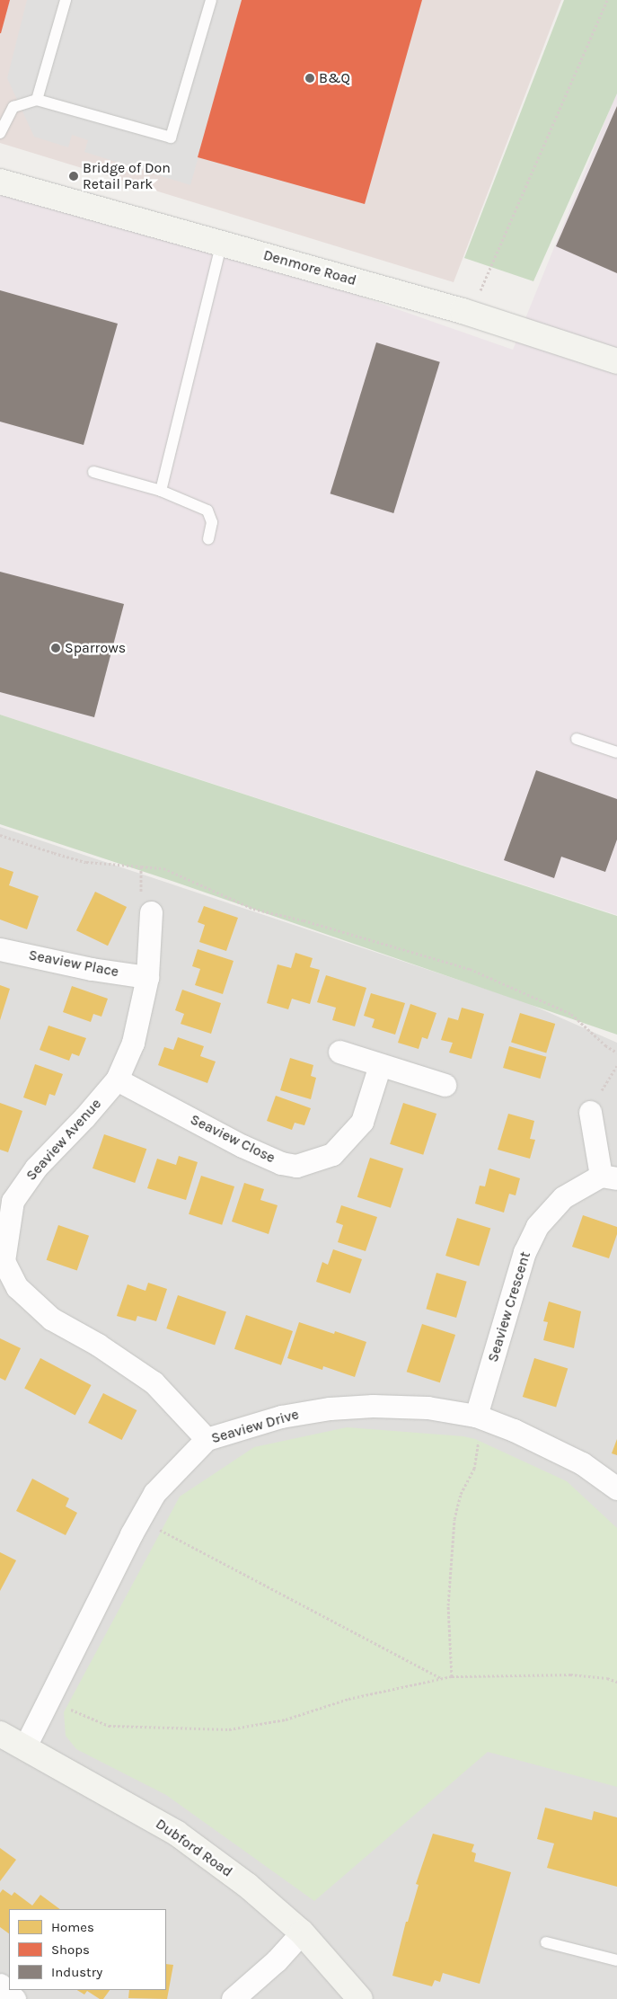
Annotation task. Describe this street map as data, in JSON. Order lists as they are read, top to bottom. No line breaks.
{"streets":{"street":["Denmore Road","Seaview Place","Seaview Close","Seaview Avenue","Seaview Crescent","Seaview Drive","Dubford Road"]},"crossings":[["Seaview Place","Seaview Avenue"],["Seaview Close","Seaview Avenue"],["Seaview Avenue","Seaview Drive"],["Seaview Crescent","Seaview Drive"],["Seaview Drive","Dubford Road"]],"places":["B&Q","Bridge of Don Retail Park","Sparrows"],"legend":["Homes","Shops","Industry"]}
